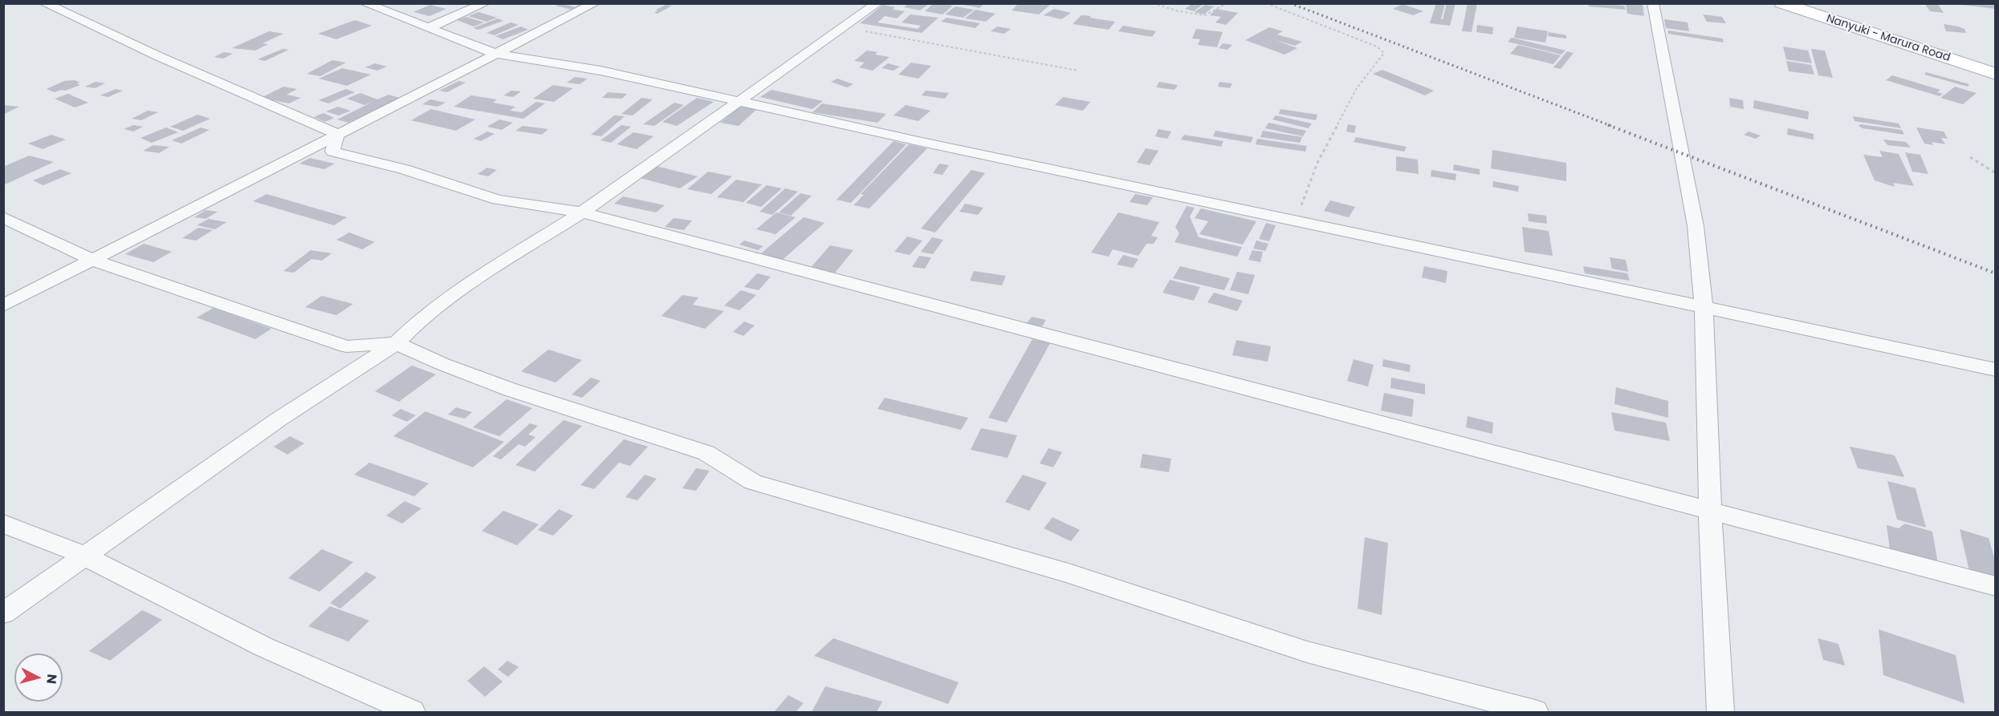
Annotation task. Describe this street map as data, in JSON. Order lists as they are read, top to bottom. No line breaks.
{"streets":{"street":["Nanyuki - Marura Road"]},"north":"right"}
